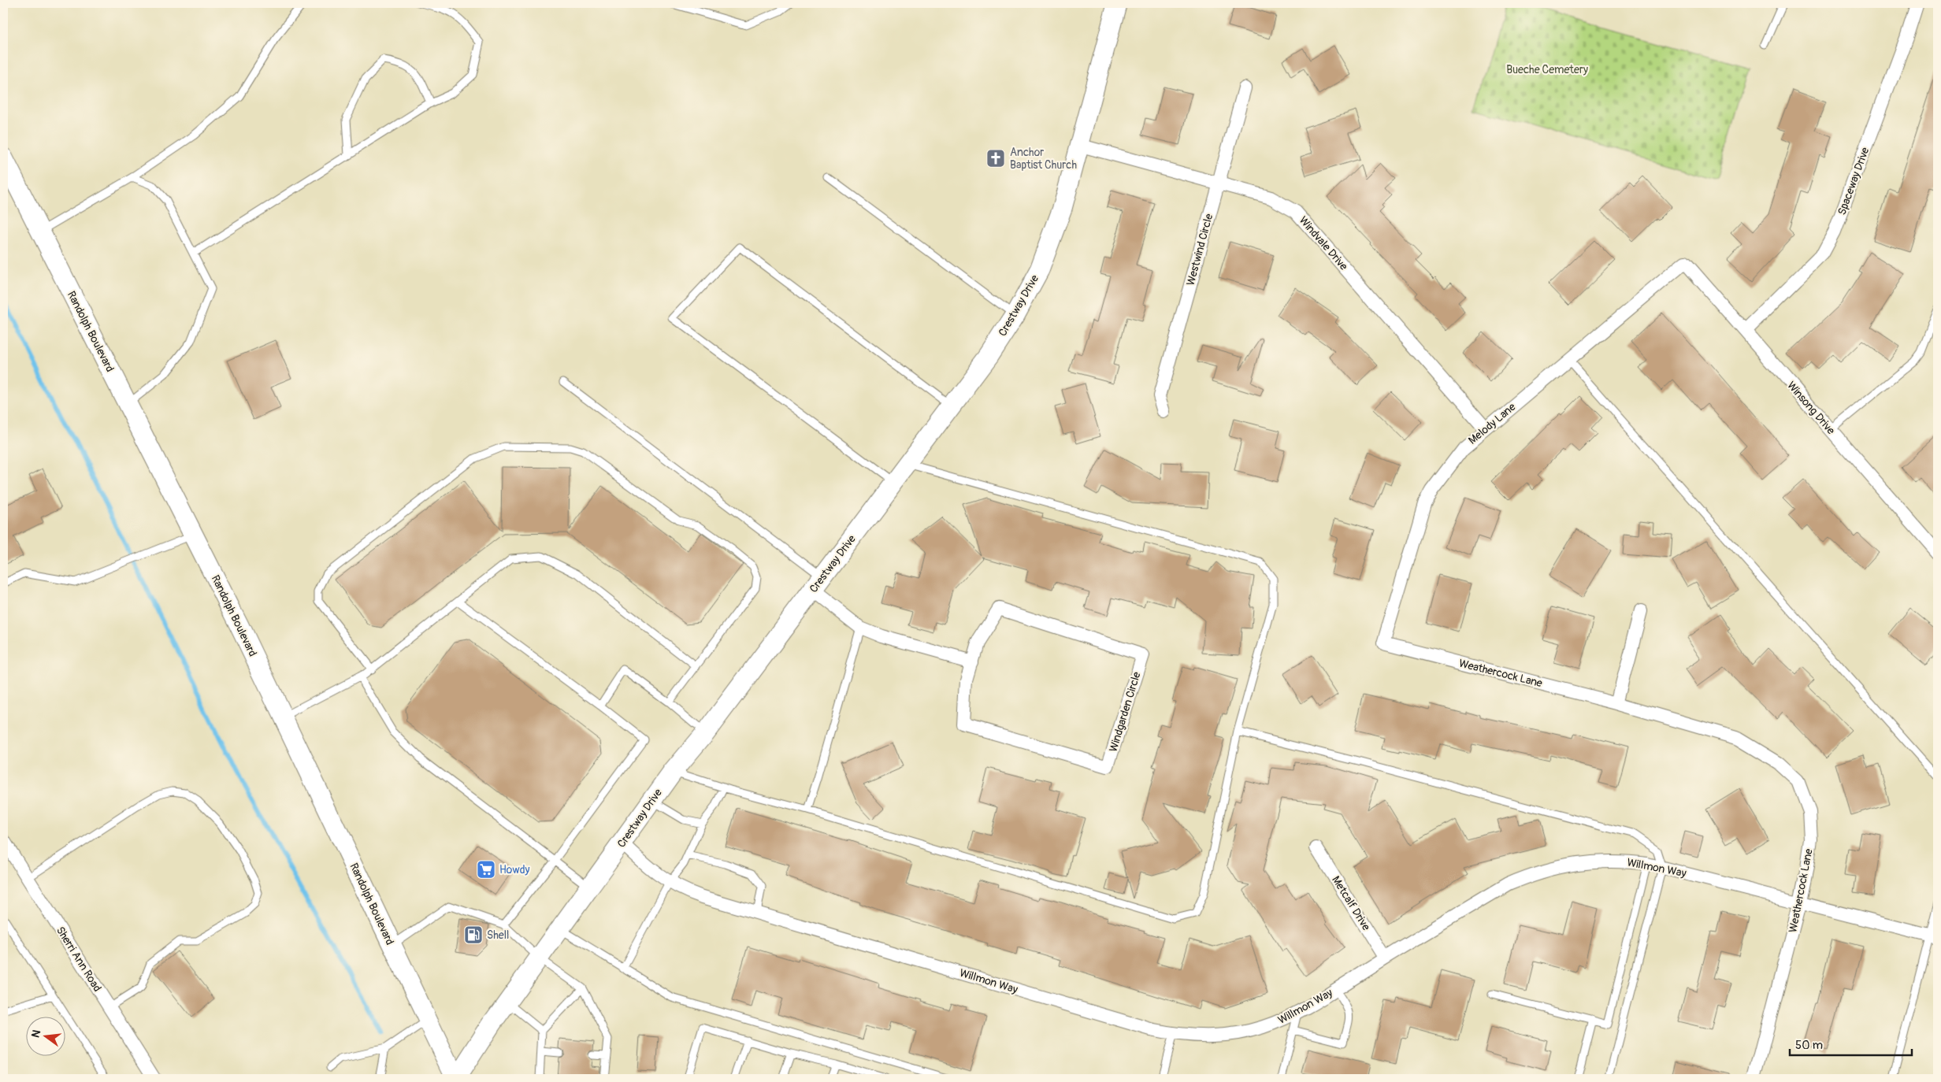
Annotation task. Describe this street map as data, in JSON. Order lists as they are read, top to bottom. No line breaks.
{"streets":{"main road":["Crestway Drive","Randolph Boulevard"],"street":["Spaceway Drive","Windvale Drive","Westwind Circle","Winsong Drive","Melody Lane","Weathercock Lane","Windgarden Circle","Willmon Way","Metcalf Drive","Sherri Ann Road"]},"crossings":[["Spaceway Drive","Winsong Drive"],["Windvale Drive","Westwind Circle"],["Windvale Drive","Crestway Drive"],["Windvale Drive","Melody Lane"],["Crestway Drive","Randolph Boulevard"],["Crestway Drive","Willmon Way"],["Winsong Drive","Melody Lane"],["Melody Lane","Weathercock Lane"],["Weathercock Lane","Willmon Way"],["Willmon Way","Metcalf Drive"]],"parks":["Bueche Cemetery"],"places":{"church":["Anchor Baptist Church"],"supermarket":["Howdy"],"fuel station":["Shell"]},"scale_bar":"50 m","north":"left"}
